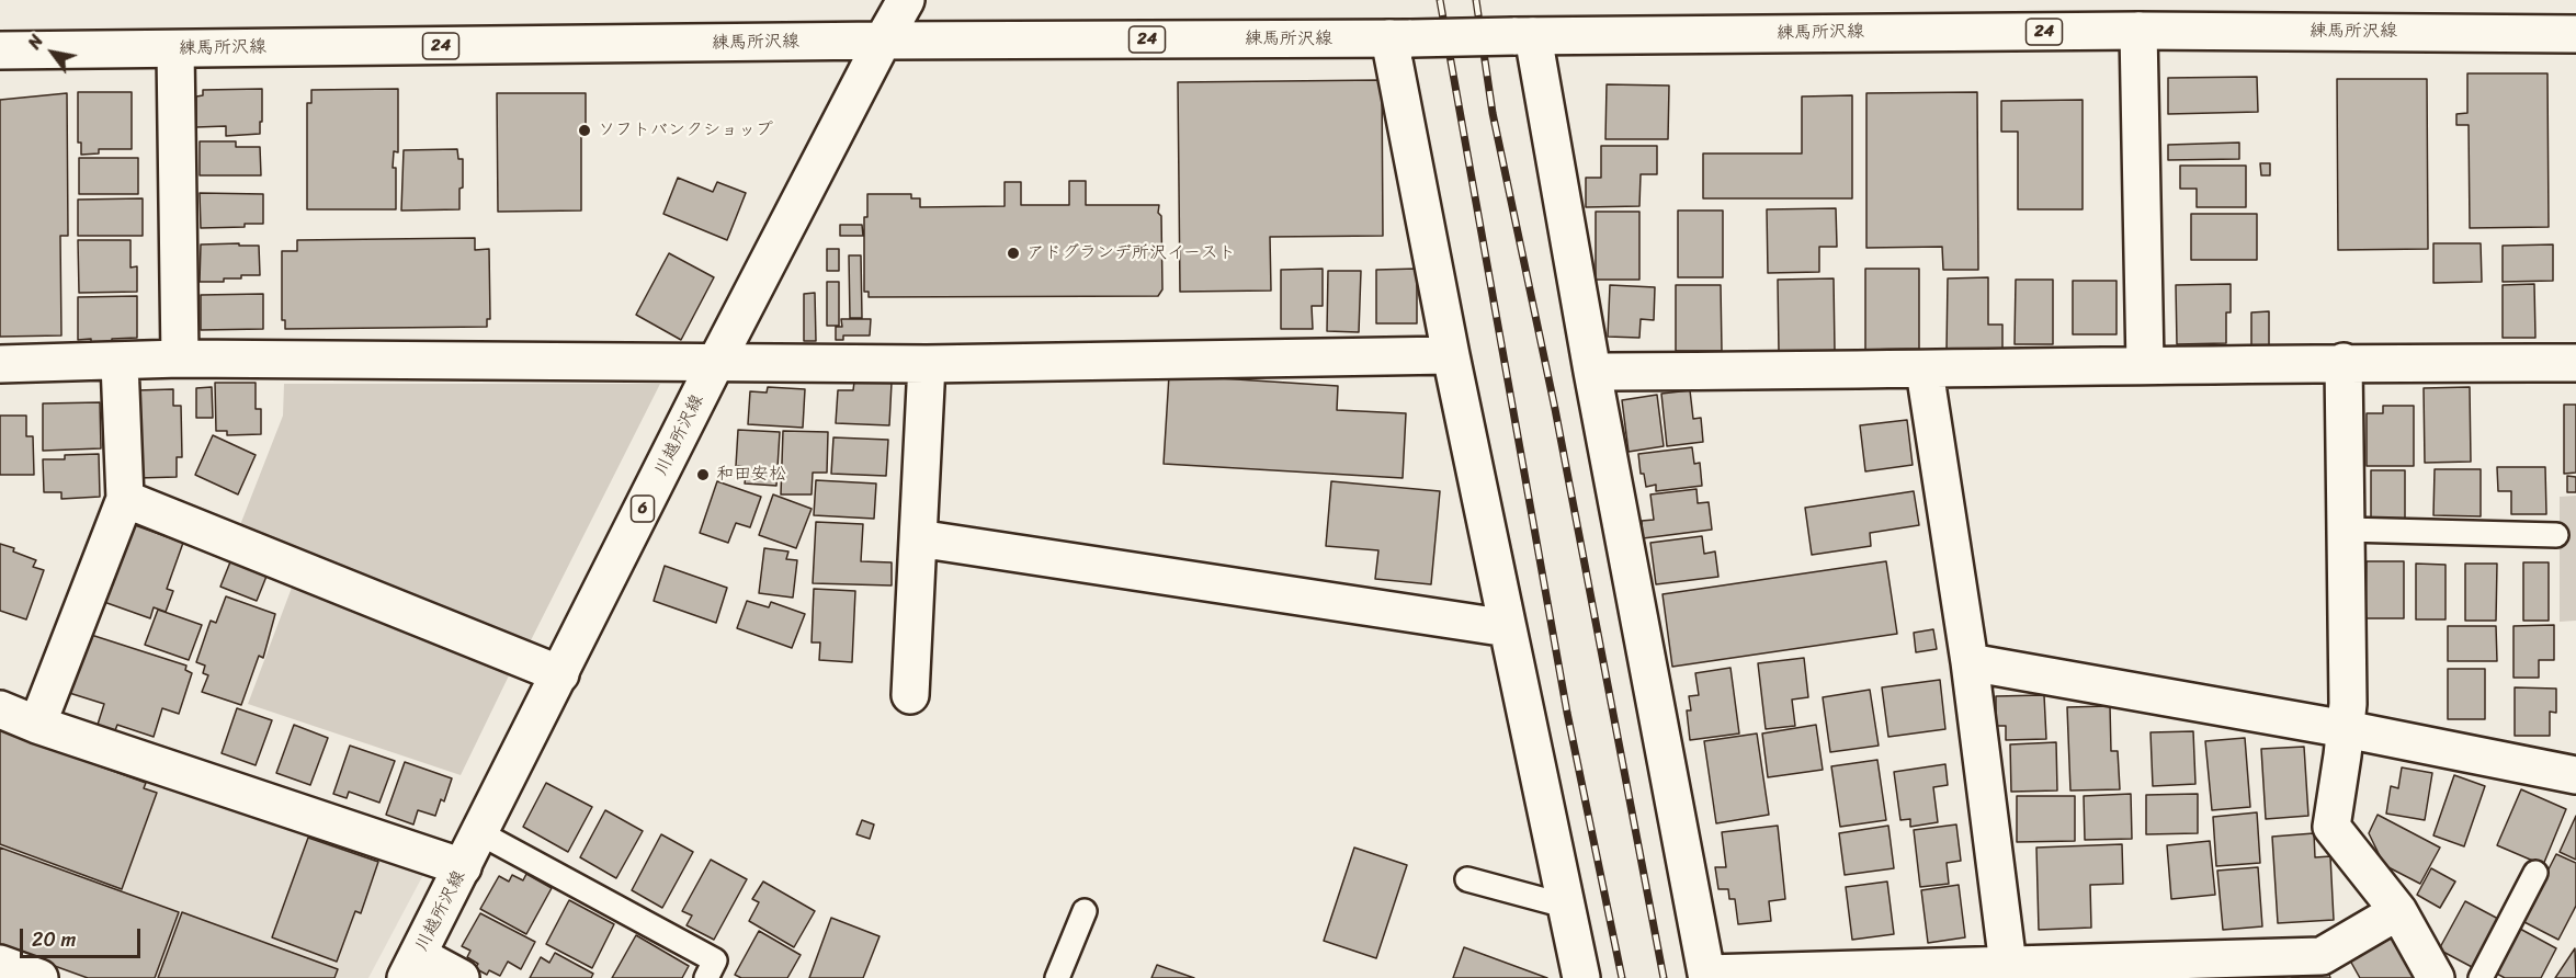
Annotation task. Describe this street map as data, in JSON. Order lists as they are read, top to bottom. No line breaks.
{"streets":{"street":["24","練馬所沢線","川越所沢線","6"]},"crossings":[["練馬所沢線","川越所沢線"]],"places":["ソフトバンクショップ","アドグランデ所沢イースト","和田安松"],"scale_bar":"20 m","north":"top left"}
